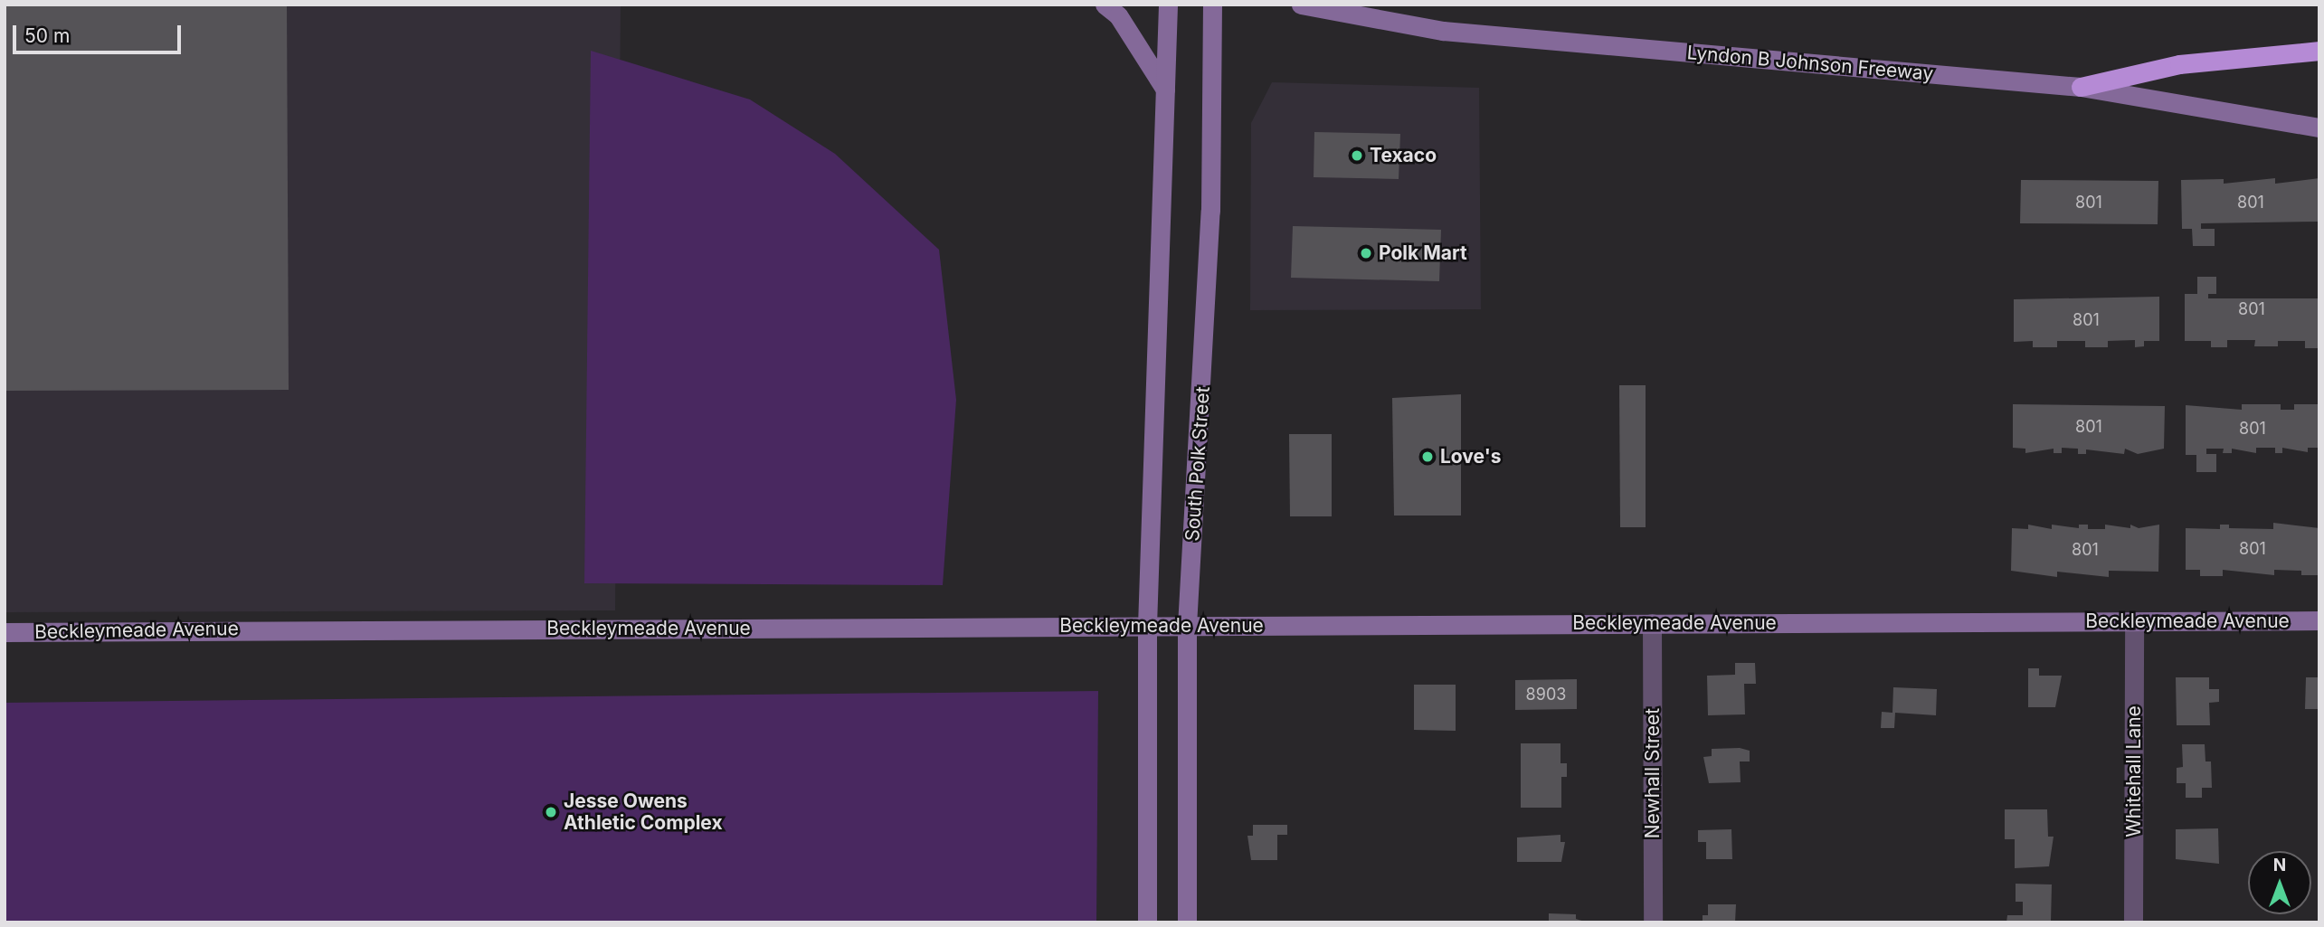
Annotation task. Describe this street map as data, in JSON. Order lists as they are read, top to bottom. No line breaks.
{"streets":{"main road":["Lyndon B Johnson Freeway","South Polk Street","Beckleymeade Avenue"],"street":["Whitehall Lane","Newhall Street"]},"crossings":[["South Polk Street","Beckleymeade Avenue"],["Beckleymeade Avenue","Whitehall Lane"],["Beckleymeade Avenue","Newhall Street"]],"places":["Texaco","Polk Mart","Love's","Jesse Owens Athletic Complex"],"house_numbers":["801","801","801","801","801","801","801","801","8903"],"scale_bar":"50 m","north":"top"}
